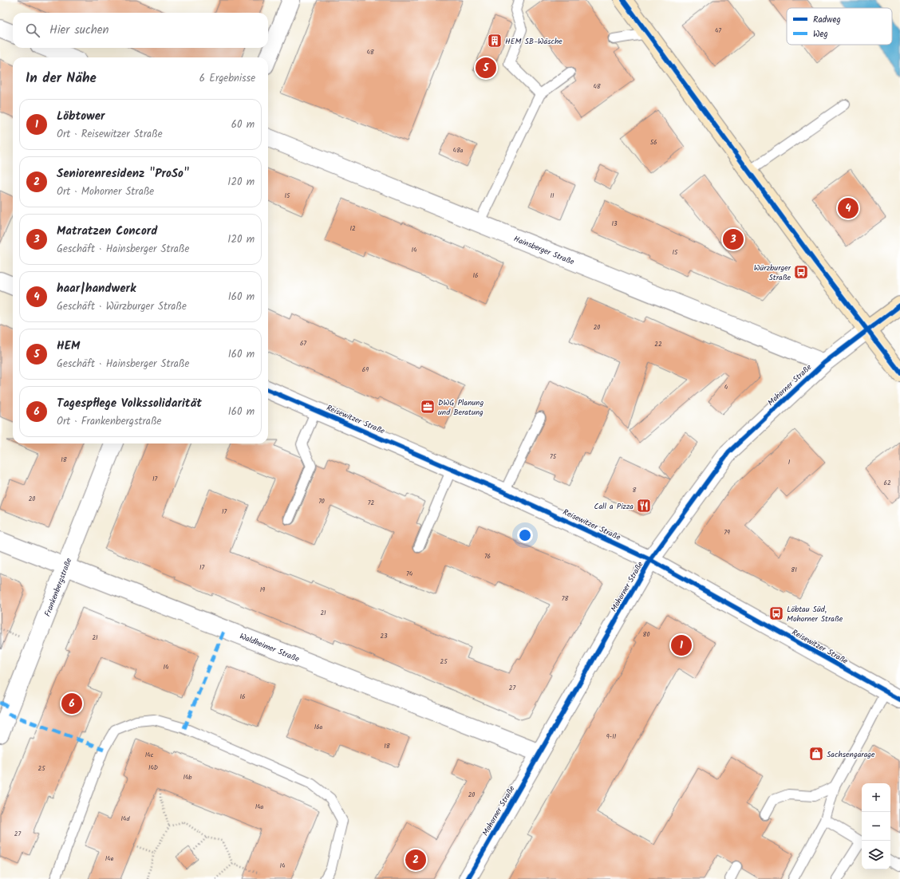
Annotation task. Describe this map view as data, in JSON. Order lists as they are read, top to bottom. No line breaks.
{"streets":{"street":["Hainsberger Straße","Mohorner Straße","Reisewitzer Straße","Frankenbergstraße","Waldheimer Straße"]},"crossings":[["Hainsberger Straße","Mohorner Straße"],["Mohorner Straße","Reisewitzer Straße"],["Mohorner Straße","Waldheimer Straße"],["Frankenbergstraße","Waldheimer Straße"]],"places":{"building":["HEM SB-Wäsche"],"bus stop":["Würzburger Straße","Löbtau Süd, Mohorner Straße"],"office":["DWG Planung und Beratung"],"restaurant":["Call a Pizza"],"shop":["Sachsengarage"]},"house_numbers":["47","48","48","56","48a","15","11","13","12","14","15","16","20","67","22","69","4","75","18","1","17","62","8","20","70","72","17","79","76","17","81","74","19","78","21","80","23","21","25","14","27","16","16a","9-11","18","14c","14D","25","14b","20","14a","14d","27","14e","14"],"legend":["Radweg","Weg"],"page":{"search":"Hier suchen","pins":["5","4","3","1","6","2"],"heading":["In der Nähe","6 Ergebnisse"],"list":[{"mark":"1","name":"Löbtower","note":"Ort · Reisewitzer Straße","value":"60 m"},{"mark":"2","name":"Seniorenresidenz \"ProSo\"","note":"Ort · Mohorner Straße","value":"120 m"},{"mark":"3","name":"Matratzen Concord","note":"Geschäft · Hainsberger Straße","value":"120 m"},{"mark":"4","name":"haar|handwerk","note":"Geschäft · Würzburger Straße","value":"160 m"},{"mark":"5","name":"HEM","note":"Geschäft · Hainsberger Straße","value":"160 m"},{"mark":"6","name":"Tagespflege Volkssolidarität","note":"Ort · Frankenbergstraße","value":"160 m"}],"map_buttons":["+","−"]}}
